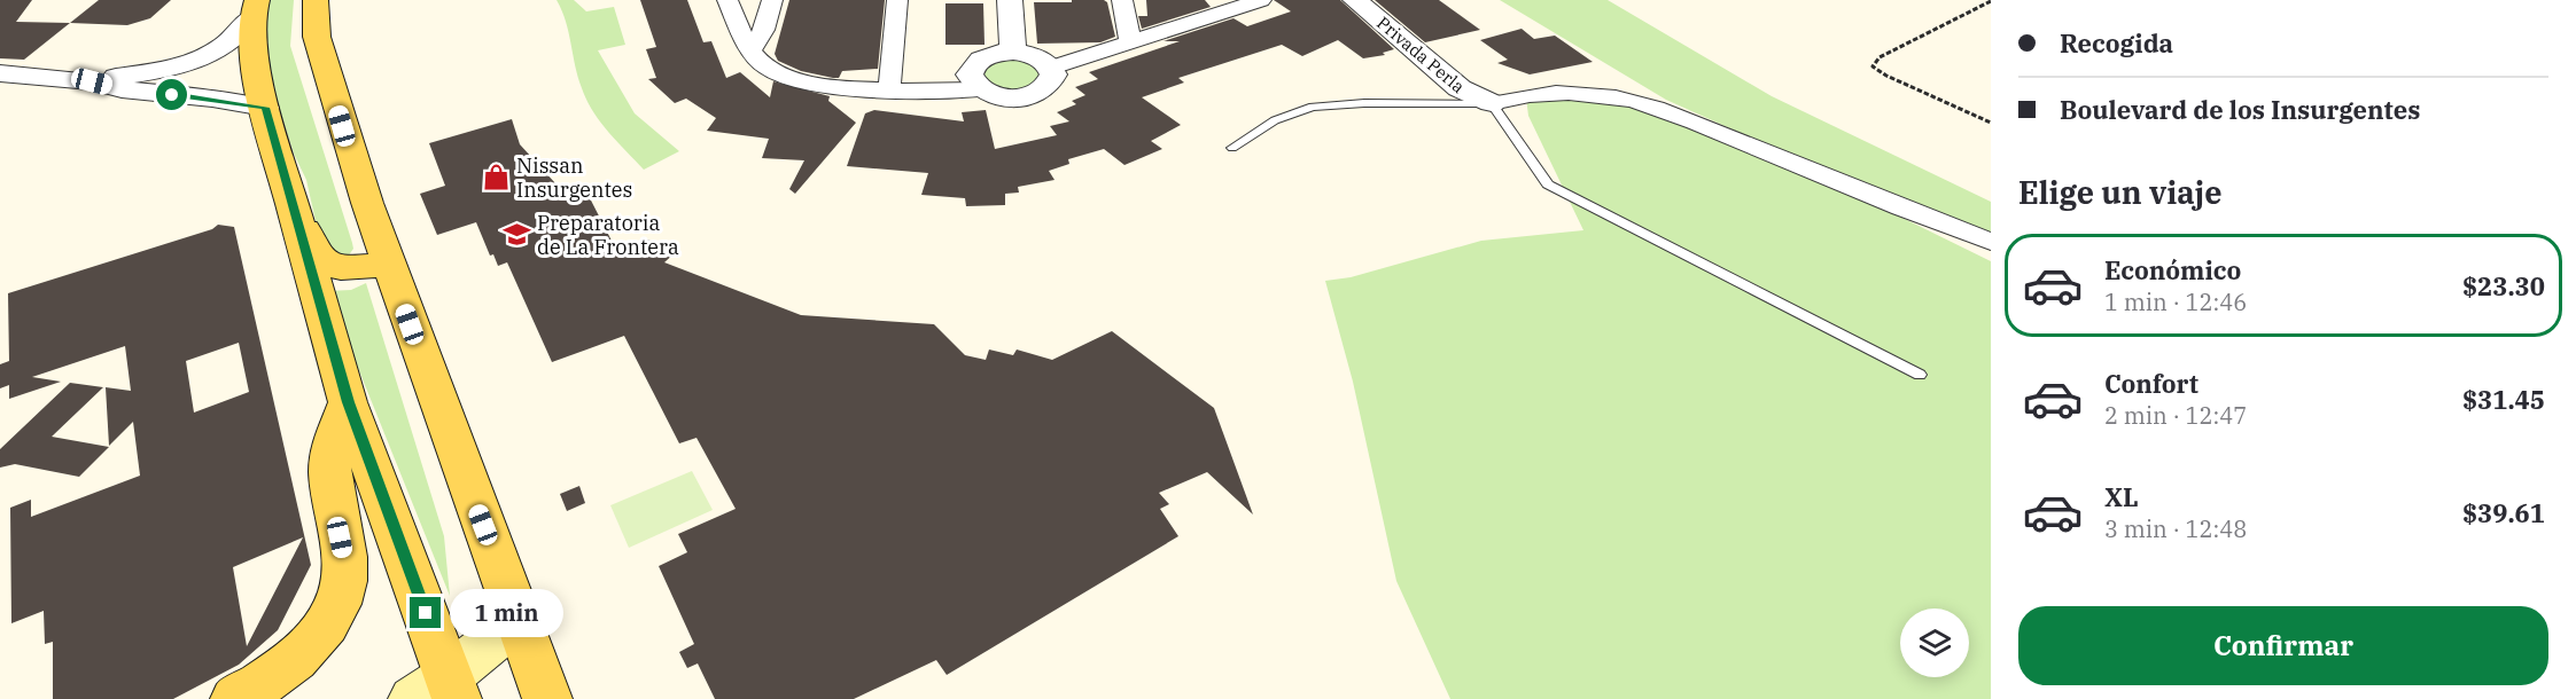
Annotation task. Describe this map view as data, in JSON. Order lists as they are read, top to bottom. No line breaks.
{"streets":{"street":["Privada Perla"]},"places":{"shop":["Nissan Insurgentes"],"school or university":["Preparatoria de La Frontera"]},"page":{"banner":["Recogida","Boulevard de los Insurgentes"],"heading":"Elige un viaje","list":[{"name":"Económico","note":"1 min · 12:46","value":"$23.30"},{"name":"Confort","note":"2 min · 12:47","value":"$31.45"},{"name":"XL","note":"3 min · 12:48","value":"$39.61"}],"bubble":"1 min","buttons":"Confirmar"}}
